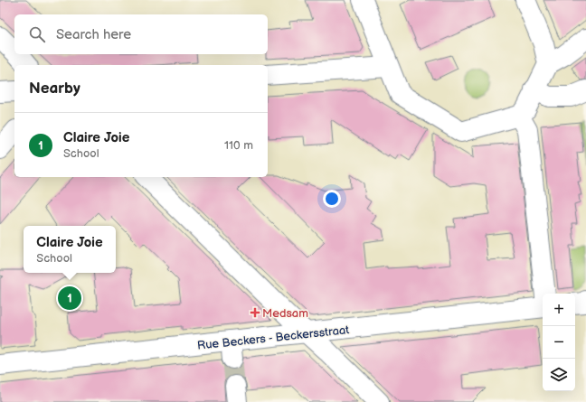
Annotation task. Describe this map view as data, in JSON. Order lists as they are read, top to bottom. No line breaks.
{"streets":{"street":["Rue Beckers - Beckersstraat"]},"places":{"health":["Medsam"]},"page":{"search":"Search here","heading":"Nearby","list":[{"mark":"1","name":"Claire Joie","note":"School","value":"110 m"}],"popup":["Claire Joie","School"],"pins":"1","map_buttons":["+","−"]}}
